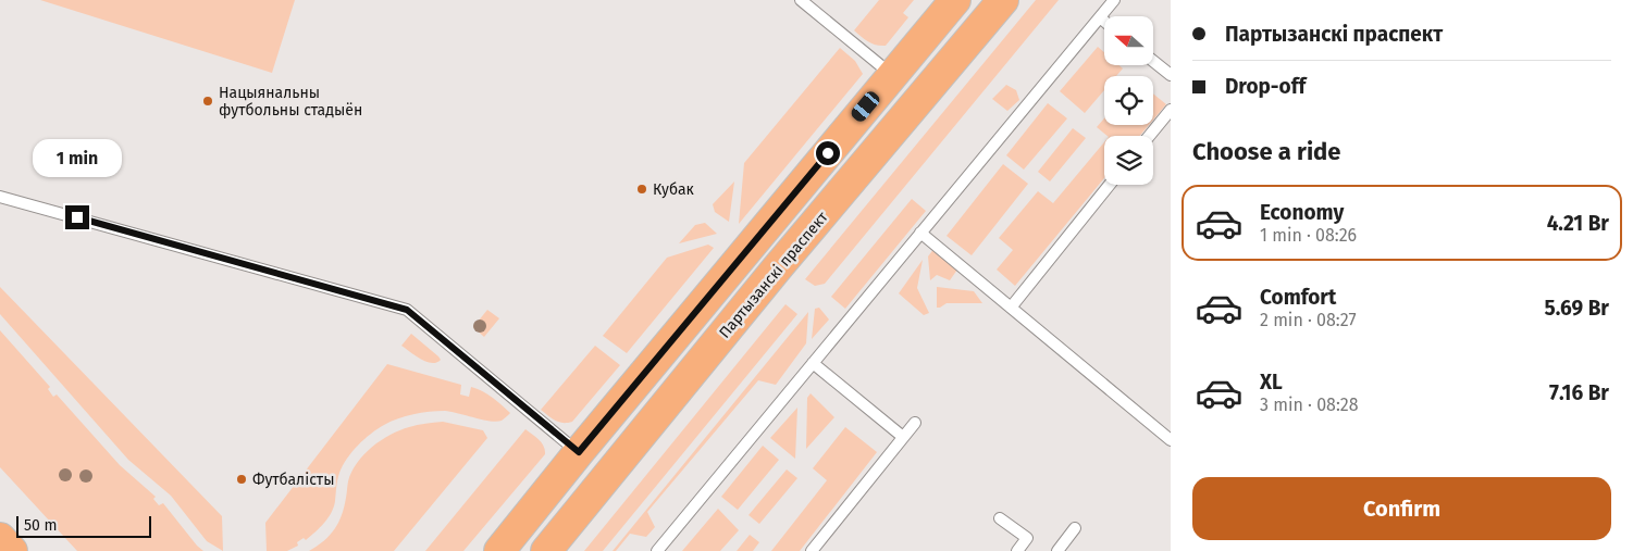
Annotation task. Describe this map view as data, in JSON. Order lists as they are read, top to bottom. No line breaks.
{"streets":{"main road":["Партызанскі праспект"]},"places":["Нацыянальны футбольны стадыён","Кубак","Футбалісты"],"scale_bar":"50 m","north":"left","page":{"banner":["Партызанскі праспект","Drop-off"],"heading":"Choose a ride","bubble":"1 min","list":[{"name":"Economy","note":"1 min · 08:26","value":"4.21 Br"},{"name":"Comfort","note":"2 min · 08:27","value":"5.69 Br"},{"name":"XL","note":"3 min · 08:28","value":"7.16 Br"}],"buttons":"Confirm","scale":"50 m"}}
